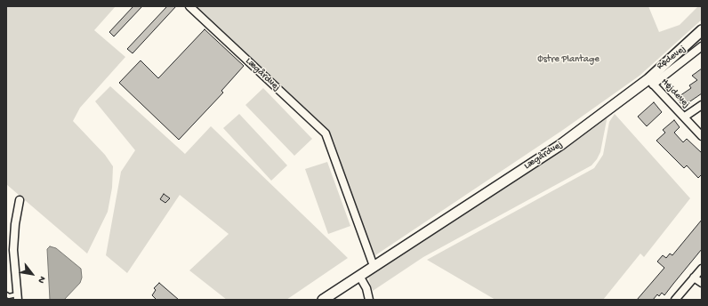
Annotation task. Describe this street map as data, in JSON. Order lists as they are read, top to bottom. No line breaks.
{"streets":{"street":["Rødevej","Lægårdvej","Højdevej"]},"crossings":[["Rødevej","Lægårdvej"],["Rødevej","Højdevej"],["Lægårdvej","Højdevej"]],"parks":["Østre Plantage"],"north":"bottom right"}
